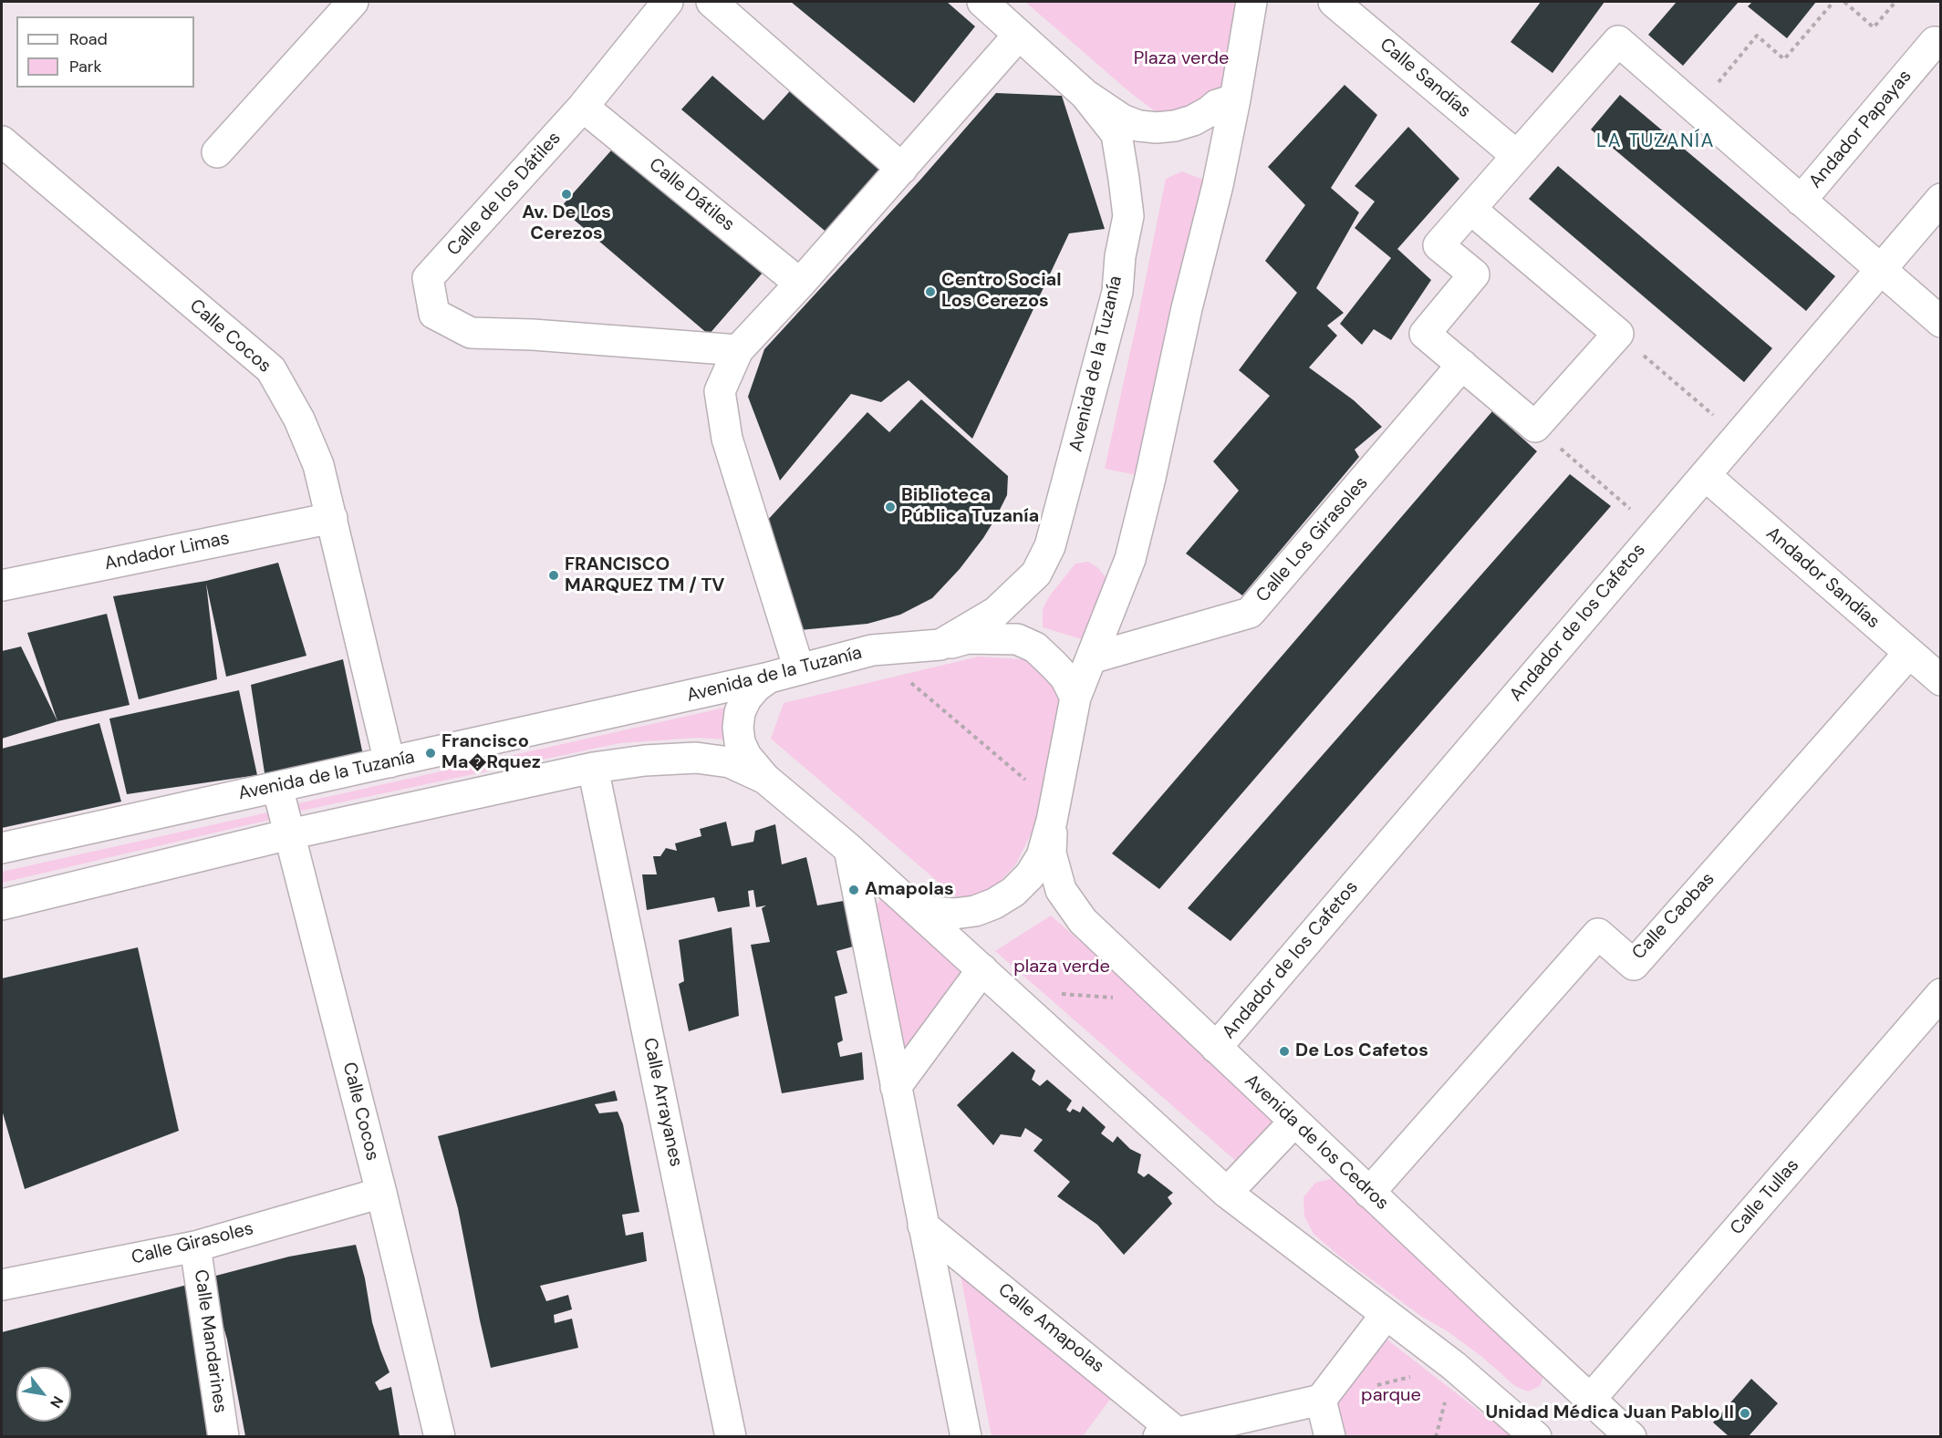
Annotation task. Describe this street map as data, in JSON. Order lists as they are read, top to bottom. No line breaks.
{"streets":{"street":["Calle Sandías","Andador Papayas","Calle de los Dátiles","Calle Dátiles","Calle Cocos","Avenida de la Tuzanía","Calle Los Girasoles","Andador Limas","Andador Sandías","Andador de los Cafetos","Calle Caobas","Calle Arrayanes","Avenida de los Cedros","Calle Tullas","Calle Girasoles","Calle Amapolas","Calle Mandarines"]},"crossings":[["Andador Papayas","Andador de los Cafetos"],["Calle de los Dátiles","Calle Dátiles"],["Calle Cocos","Avenida de la Tuzanía"],["Calle Cocos","Andador Limas"],["Calle Cocos","Calle Girasoles"],["Andador Sandías","Andador de los Cafetos"],["Andador Sandías","Calle Caobas"],["Andador de los Cafetos","Avenida de los Cedros"],["Calle Caobas","Avenida de los Cedros"],["Avenida de los Cedros","Calle Tullas"],["Calle Girasoles","Calle Mandarines"]],"districts":["LA TUZANÍA"],"parks":["Plaza verde","plaza verde","parque"],"places":["Av. De Los Cerezos","Centro Social Los Cerezos","Biblioteca Pública Tuzanía","FRANCISCO MARQUEZ TM / TV","Francisco Ma�Rquez","Amapolas","De Los Cafetos","Unidad Médica Juan Pablo II"],"legend":["Road","Park"],"north":"bottom right"}
